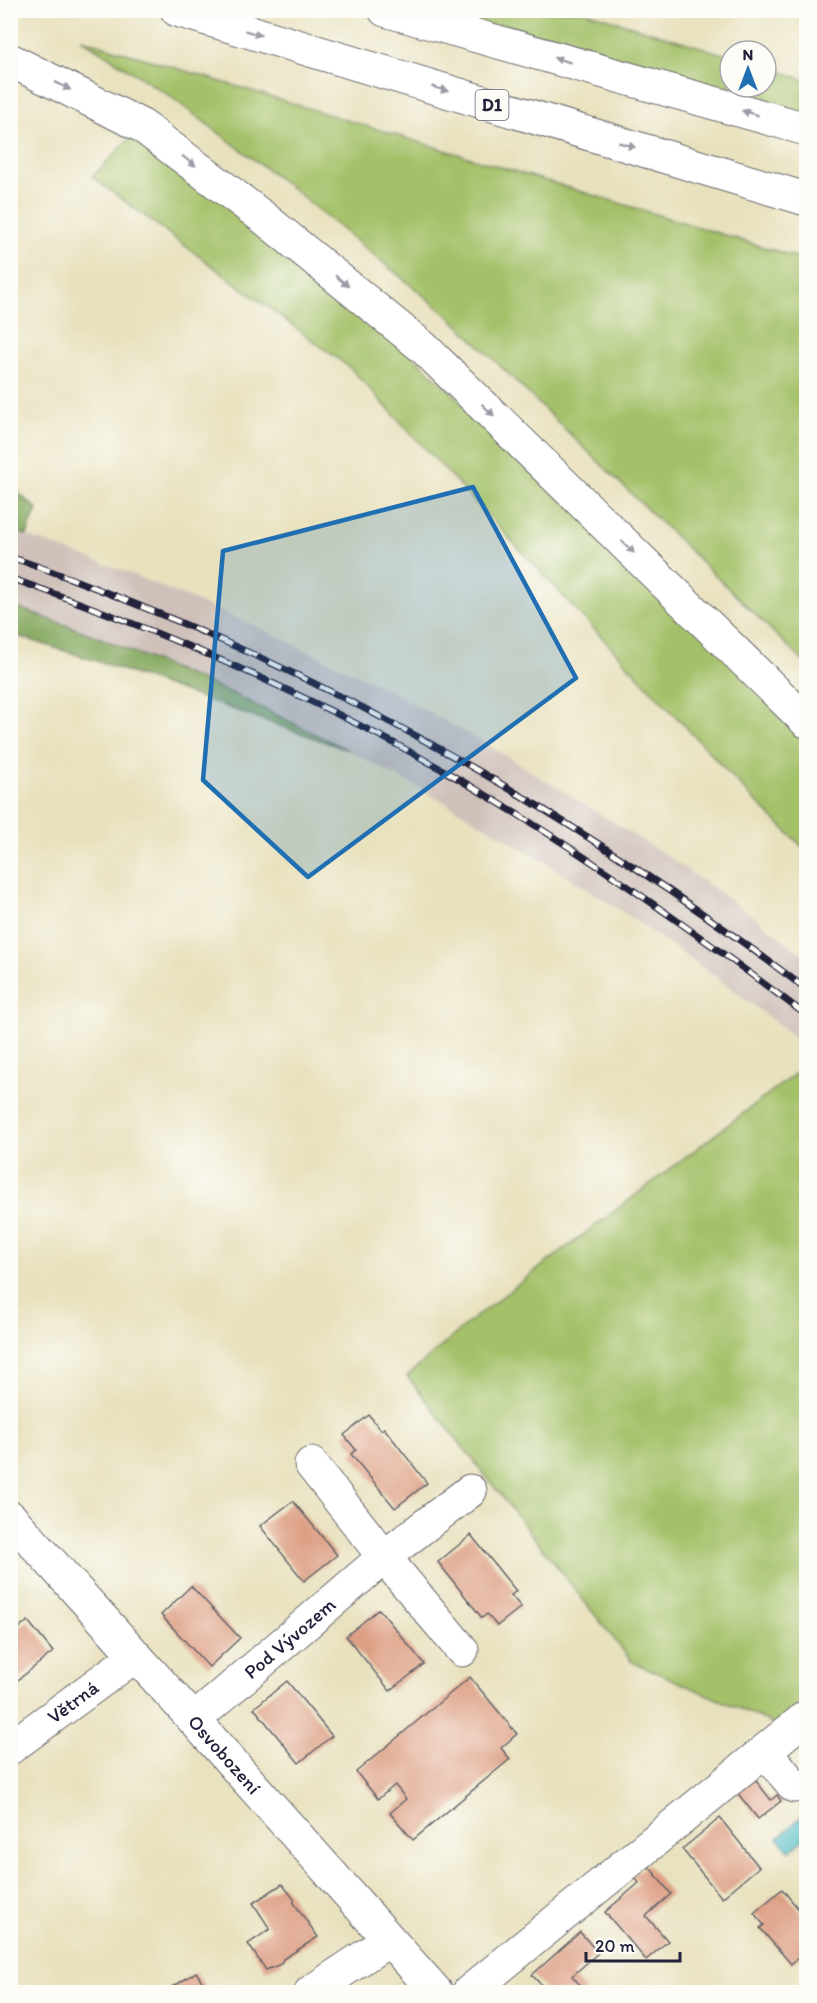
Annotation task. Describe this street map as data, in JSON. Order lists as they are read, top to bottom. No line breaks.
{"streets":{"main road":["D1","Pod Vývozem","Větrná","Osvobození"]},"crossings":[["Pod Vývozem","Osvobození"],["Větrná","Osvobození"]],"scale_bar":"20 m","north":"top"}
